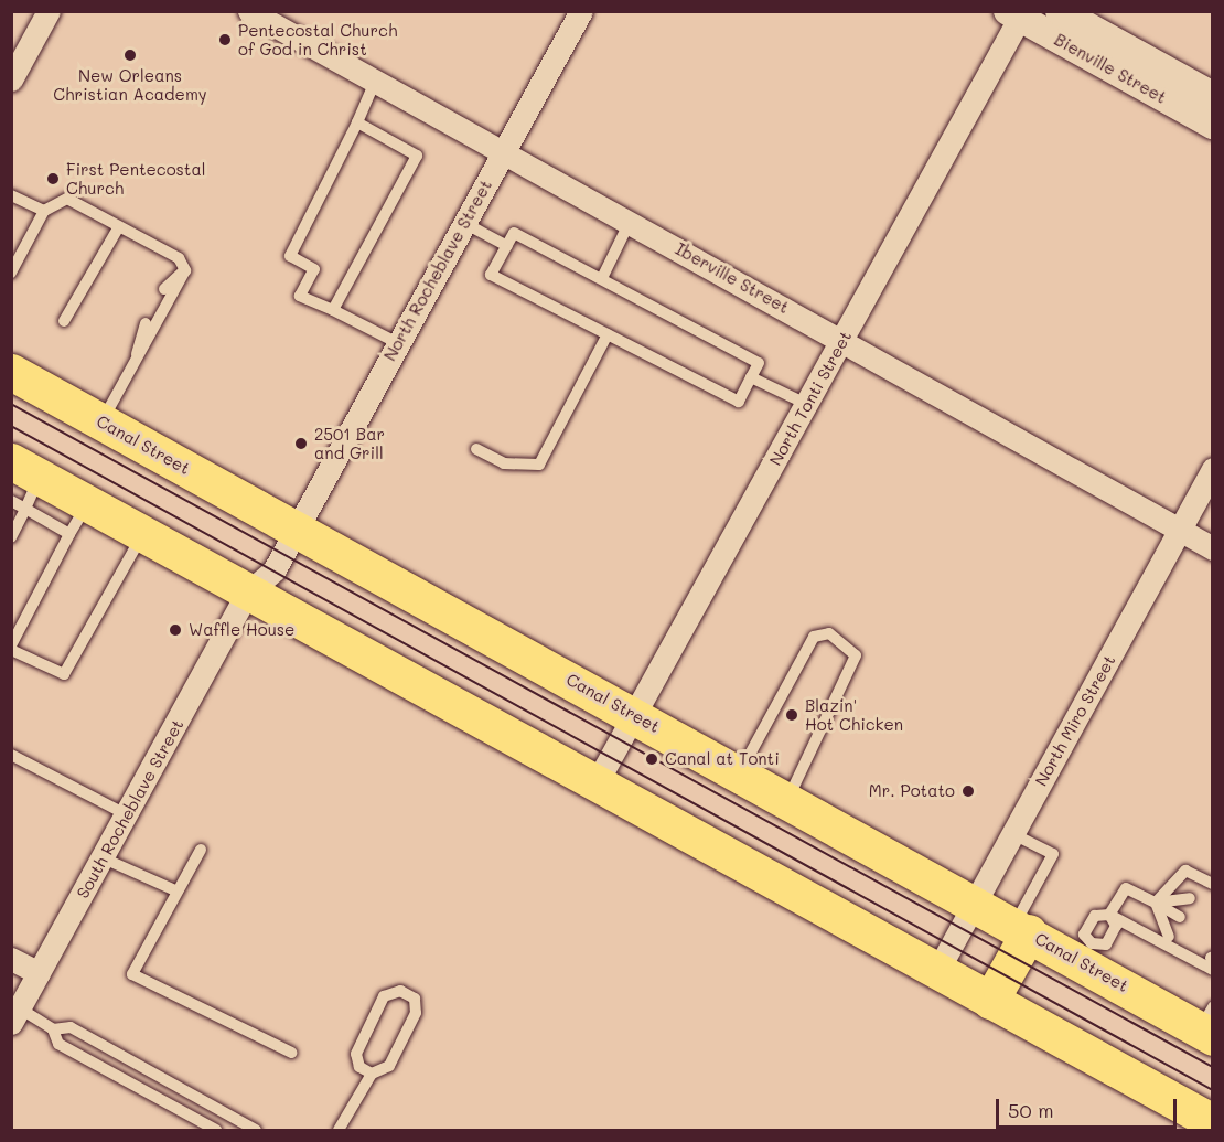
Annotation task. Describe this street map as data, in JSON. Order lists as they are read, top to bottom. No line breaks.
{"streets":{"main road":["Canal Street"],"street":["Bienville Street","North Rocheblave Street","Iberville Street","North Tonti Street","North Miro Street","South Rocheblave Street"]},"crossings":[["Bienville Street","North Tonti Street"],["North Rocheblave Street","Iberville Street"],["North Rocheblave Street","Canal Street"],["North Rocheblave Street","South Rocheblave Street"],["Iberville Street","North Tonti Street"],["Iberville Street","North Miro Street"],["North Tonti Street","Canal Street"],["Canal Street","North Miro Street"]],"places":["Pentecostal Church of God in Christ","New Orleans Christian Academy","First Pentecostal Church","2501 Bar and Grill","Waffle House","Blazin' Hot Chicken","Canal at Tonti","Mr. Potato"],"scale_bar":"50 m"}
